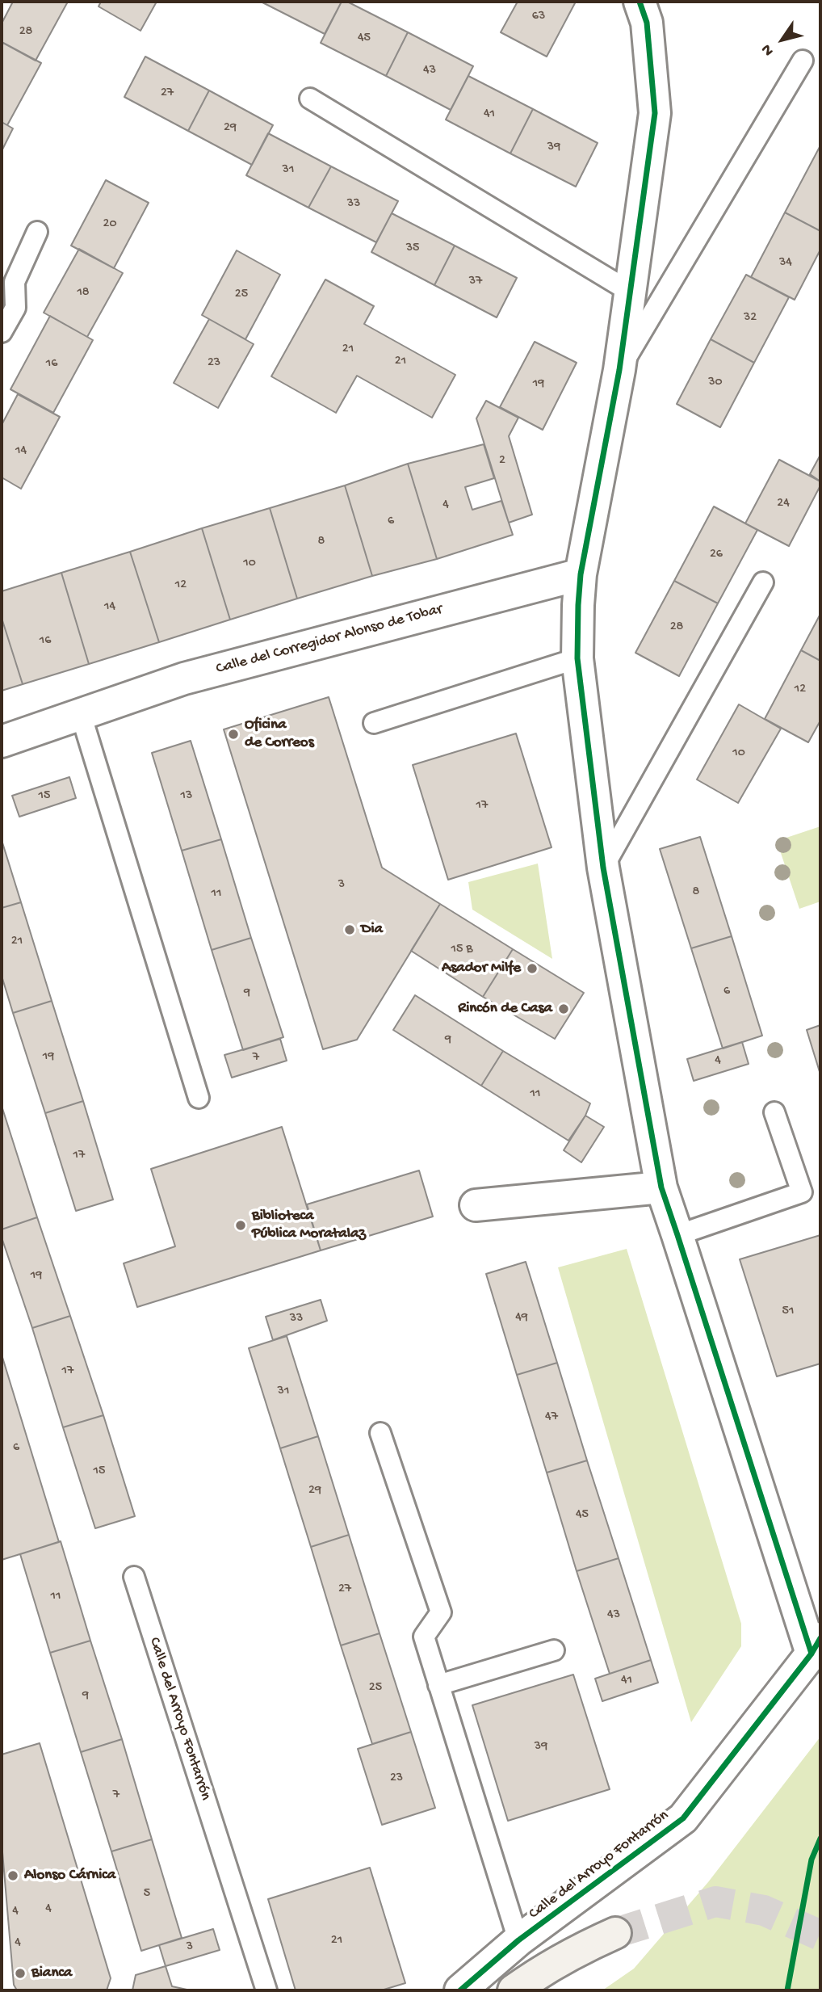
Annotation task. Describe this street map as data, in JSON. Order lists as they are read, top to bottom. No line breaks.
{"streets":{"street":["Calle del Corregidor Alonso de Tobar","Calle del Arroyo Fontarrón"]},"places":["Oficina de Correos","Dia","Asador Milfe","Rincón de Casa","Biblioteca Pública Moratalaz","Alonso Cárnica","Bianca"],"house_numbers":["63","28","45","43","27","41","29","39","31","33","20","35","34","37","18","25","32","21","21","23","16","30","19","14","2","24","4","6","8","26","10","12","14","28","16","12","10","15","13","17","3","8","11","21","15 B","6","9","9","19","7","4","11","17","19","51","49","33","17","31","47","6","15","29","45","27","11","43","41","25","9","39","23","7","5","4","4","21","4","3"],"north":"bottom left"}
